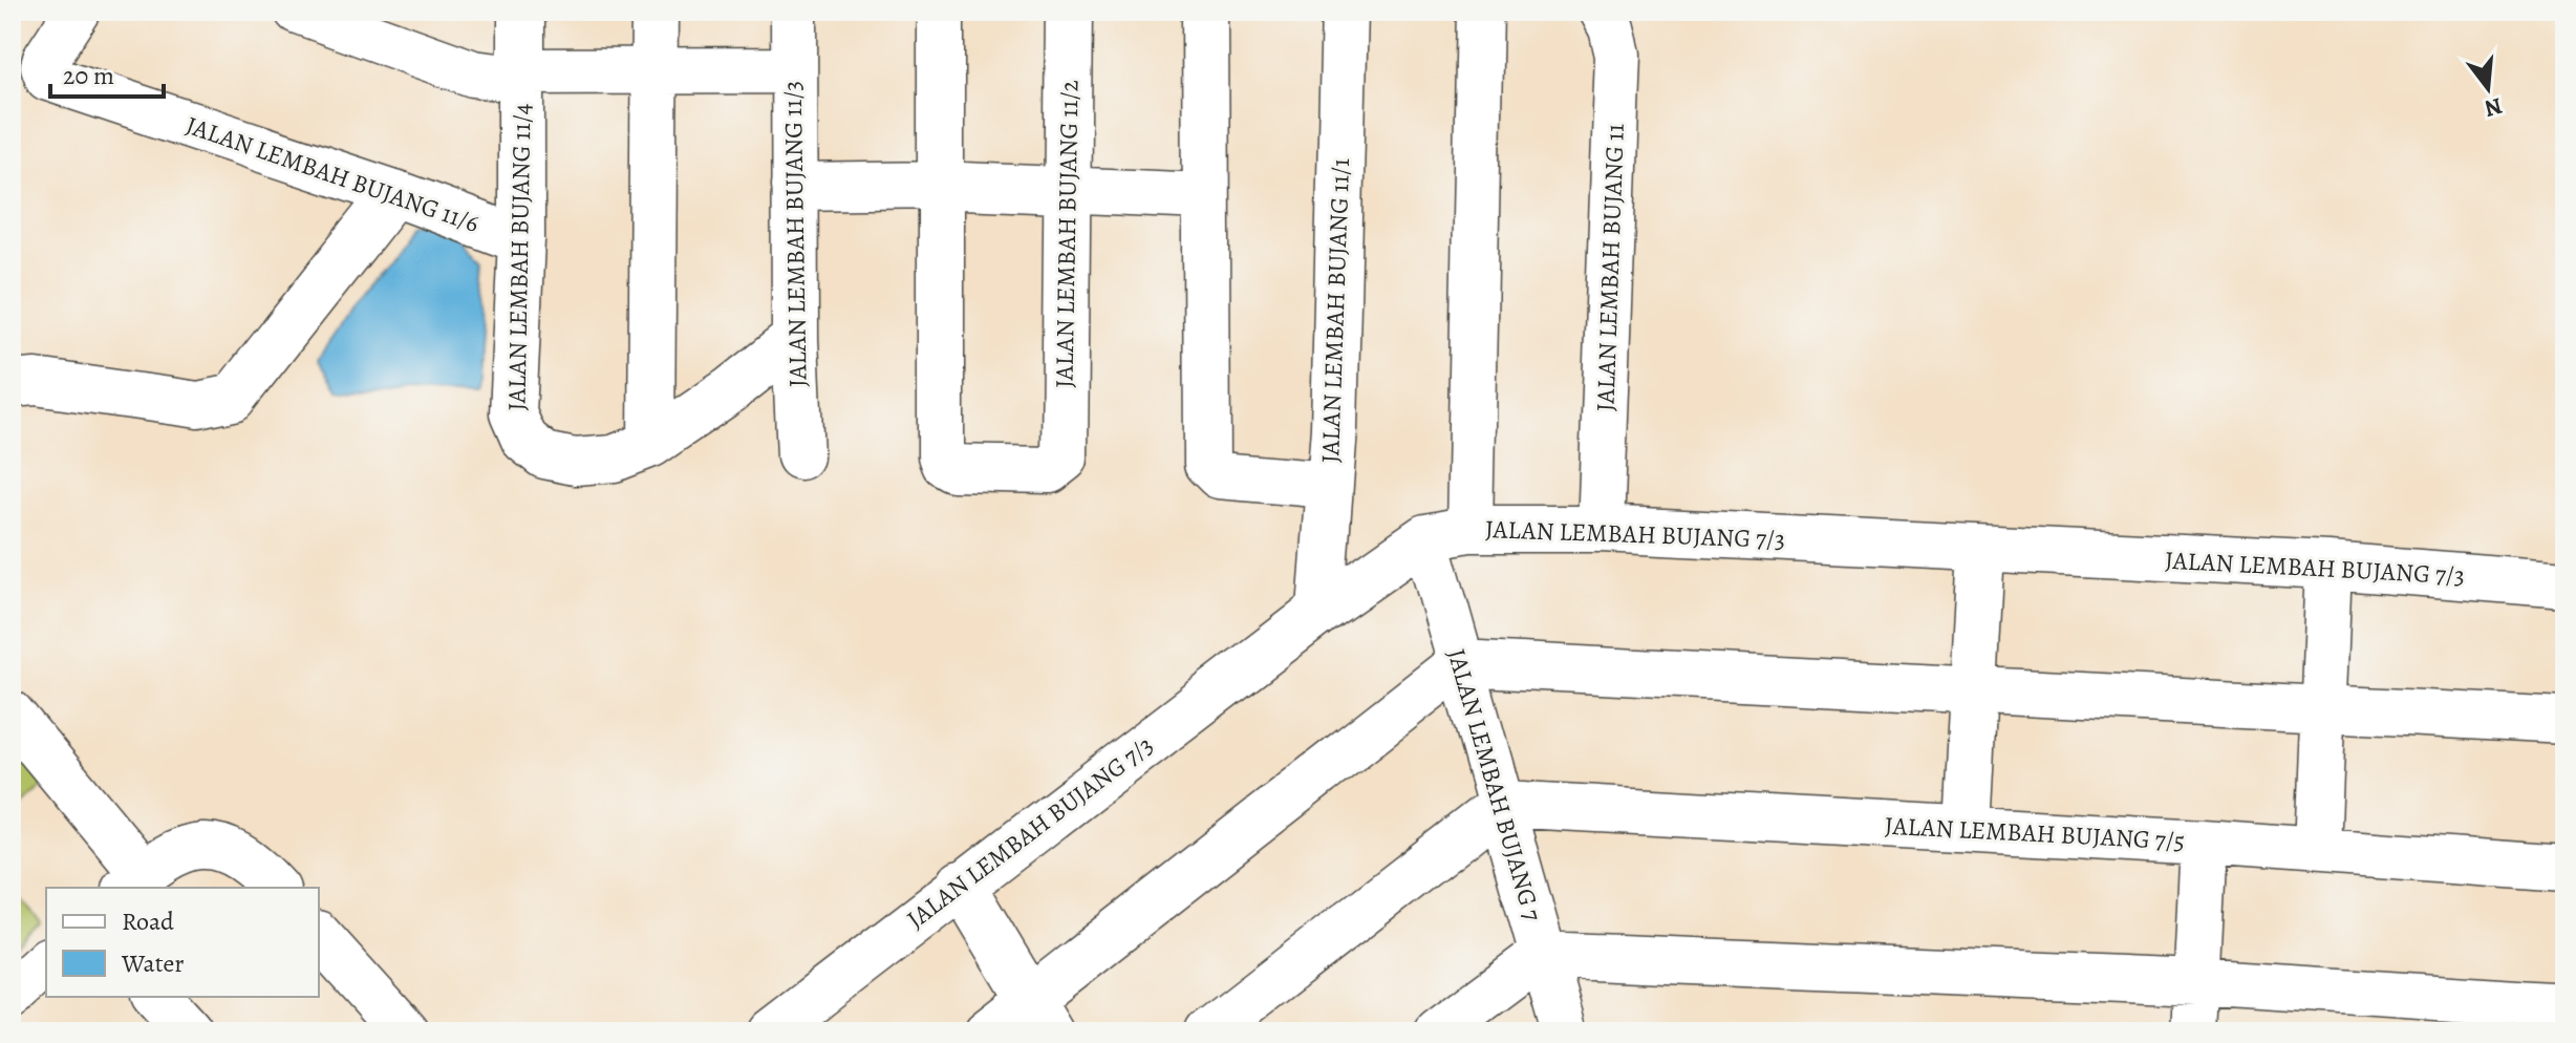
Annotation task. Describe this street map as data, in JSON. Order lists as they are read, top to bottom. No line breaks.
{"streets":{"street":["JALAN LEMBAH BUJANG 11/6","JALAN LEMBAH BUJANG 11/3","JALAN LEMBAH BUJANG 11/2","JALAN LEMBAH BUJANG 11/4","JALAN LEMBAH BUJANG 11","JALAN LEMBAH BUJANG 11/1","JALAN LEMBAH BUJANG 7/3","JALAN LEMBAH BUJANG 7","JALAN LEMBAH BUJANG 7/5"]},"crossings":[["JALAN LEMBAH BUJANG 11/6","JALAN LEMBAH BUJANG 11/4"],["JALAN LEMBAH BUJANG 11/3","JALAN LEMBAH BUJANG 11/4"],["JALAN LEMBAH BUJANG 11","JALAN LEMBAH BUJANG 7/3"],["JALAN LEMBAH BUJANG 11/1","JALAN LEMBAH BUJANG 7/3"],["JALAN LEMBAH BUJANG 7/3","JALAN LEMBAH BUJANG 7"],["JALAN LEMBAH BUJANG 7","JALAN LEMBAH BUJANG 7/5"]],"legend":["Road","Water"],"scale_bar":"20 m","north":"bottom"}
